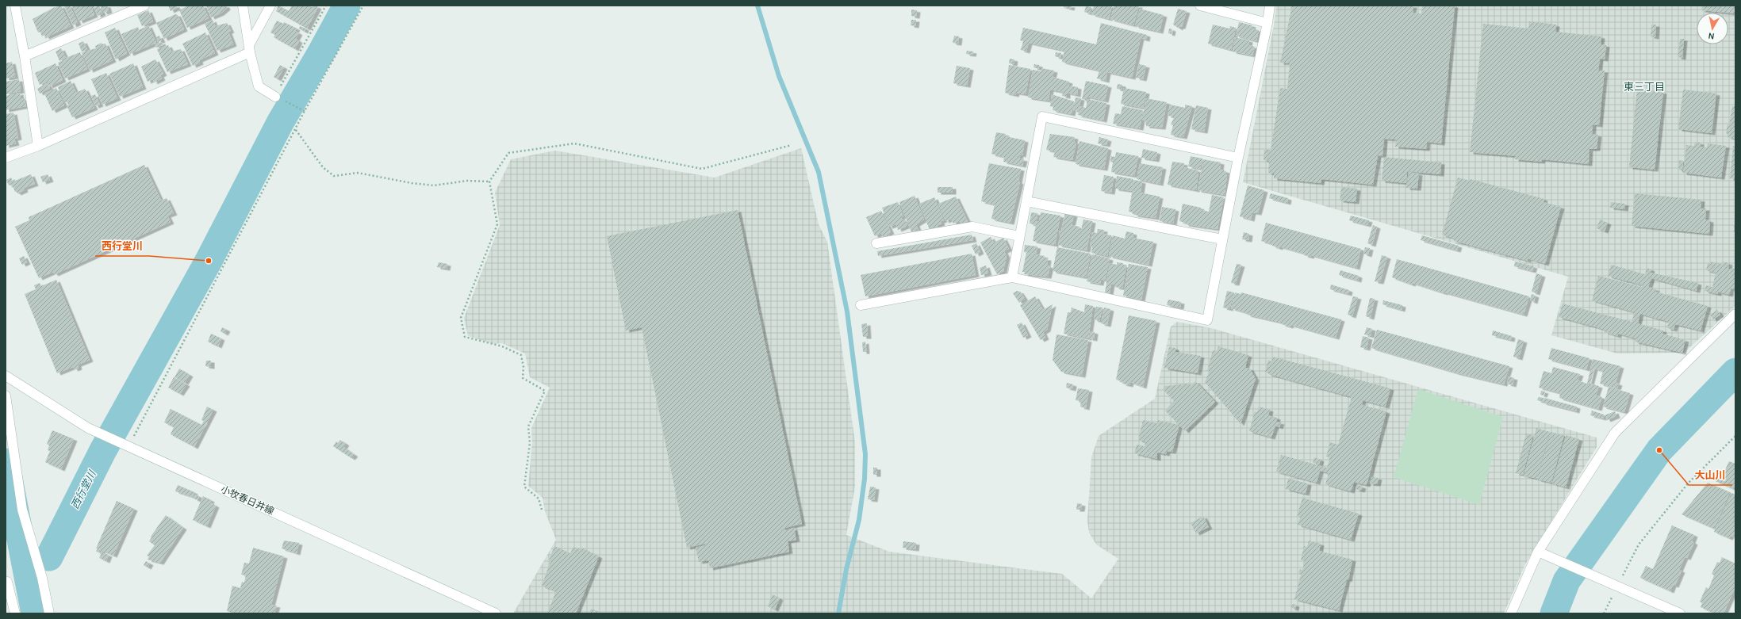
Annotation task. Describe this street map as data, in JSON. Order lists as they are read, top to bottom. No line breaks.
{"streets":{"street":["小牧春日井線"]},"districts":["東三丁目"],"water":["西行堂川"],"places":["西行堂川","大山川"],"north":"bottom"}
